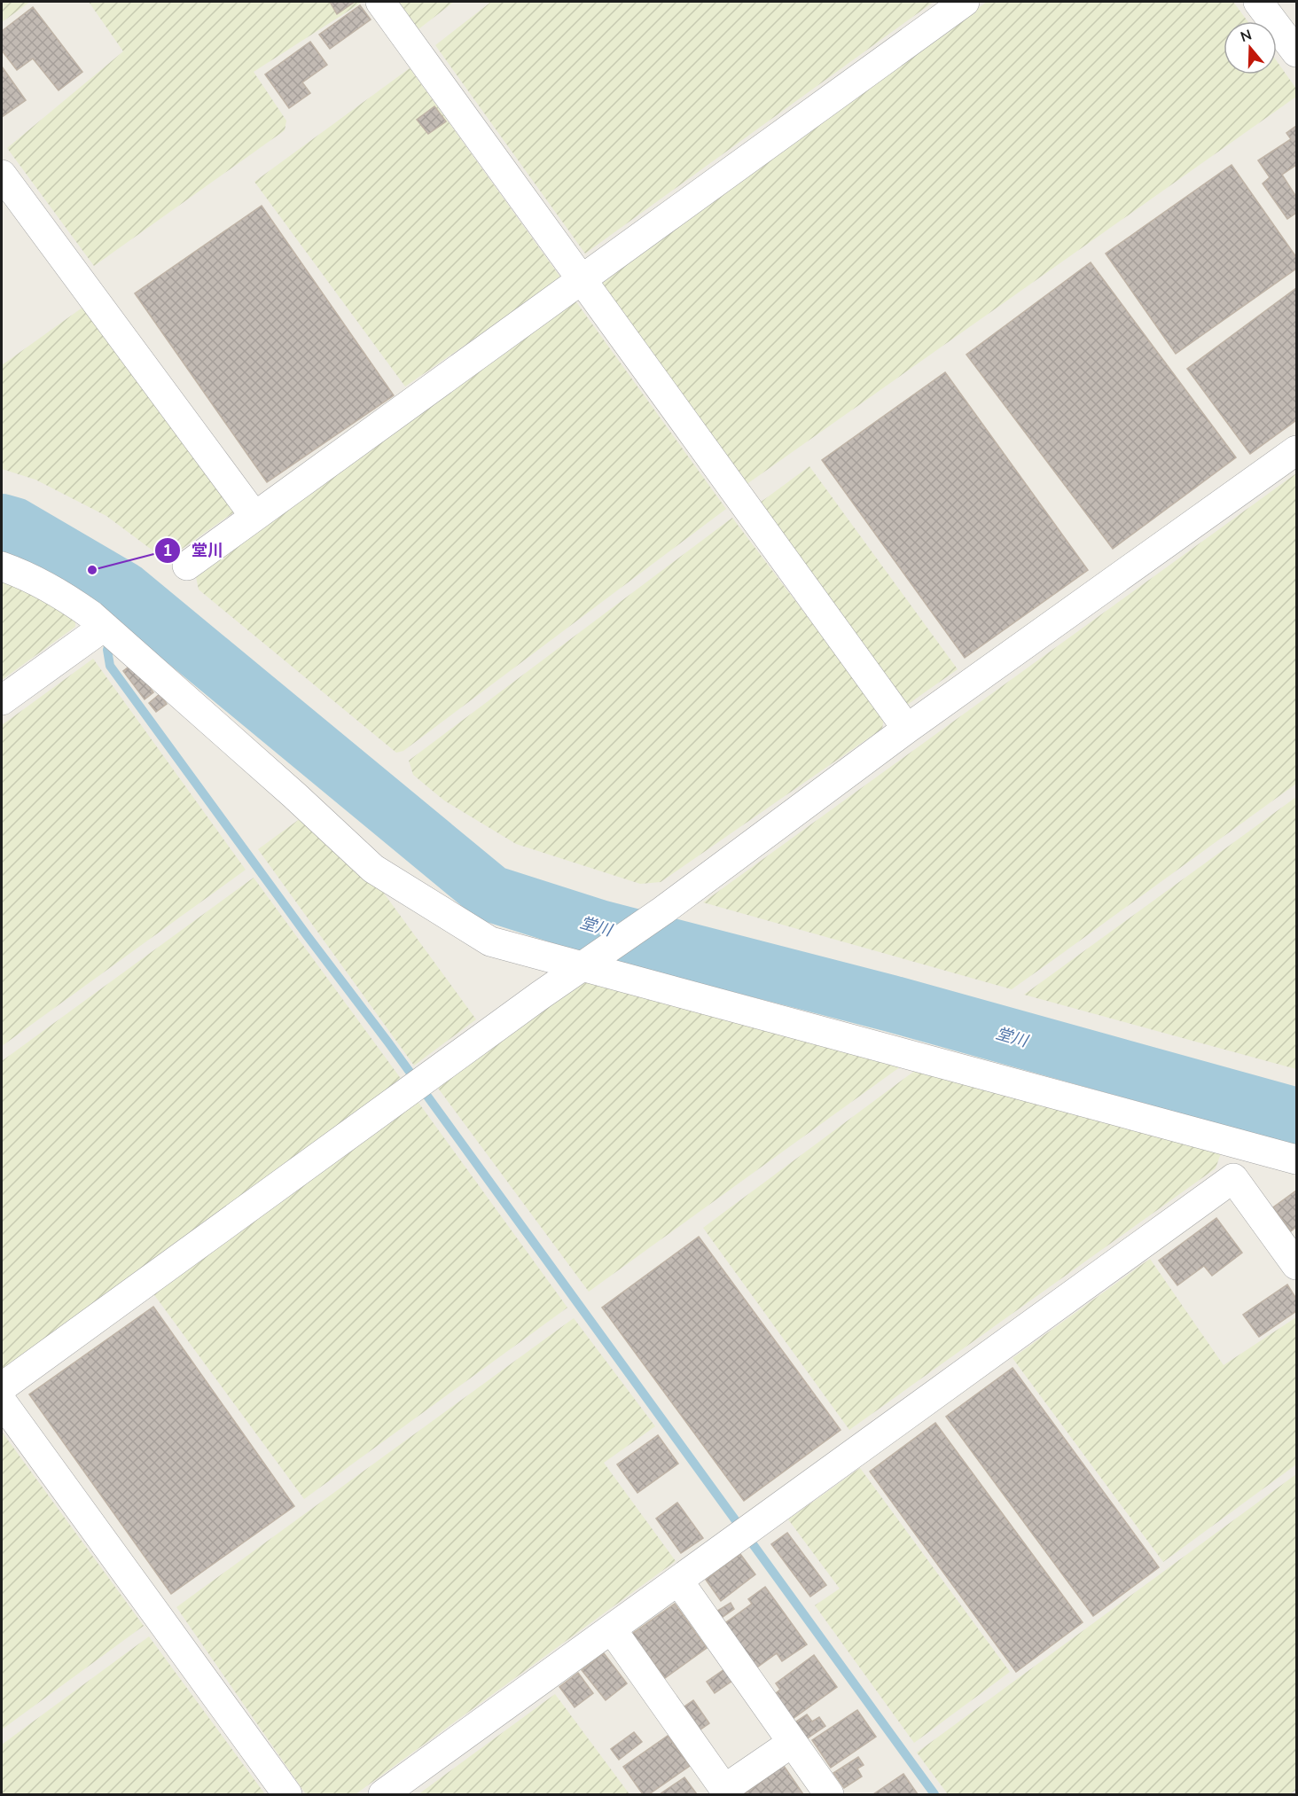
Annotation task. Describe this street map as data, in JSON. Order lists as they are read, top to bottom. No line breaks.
{"water":["堂川"],"places":["堂川"],"north":"top"}
